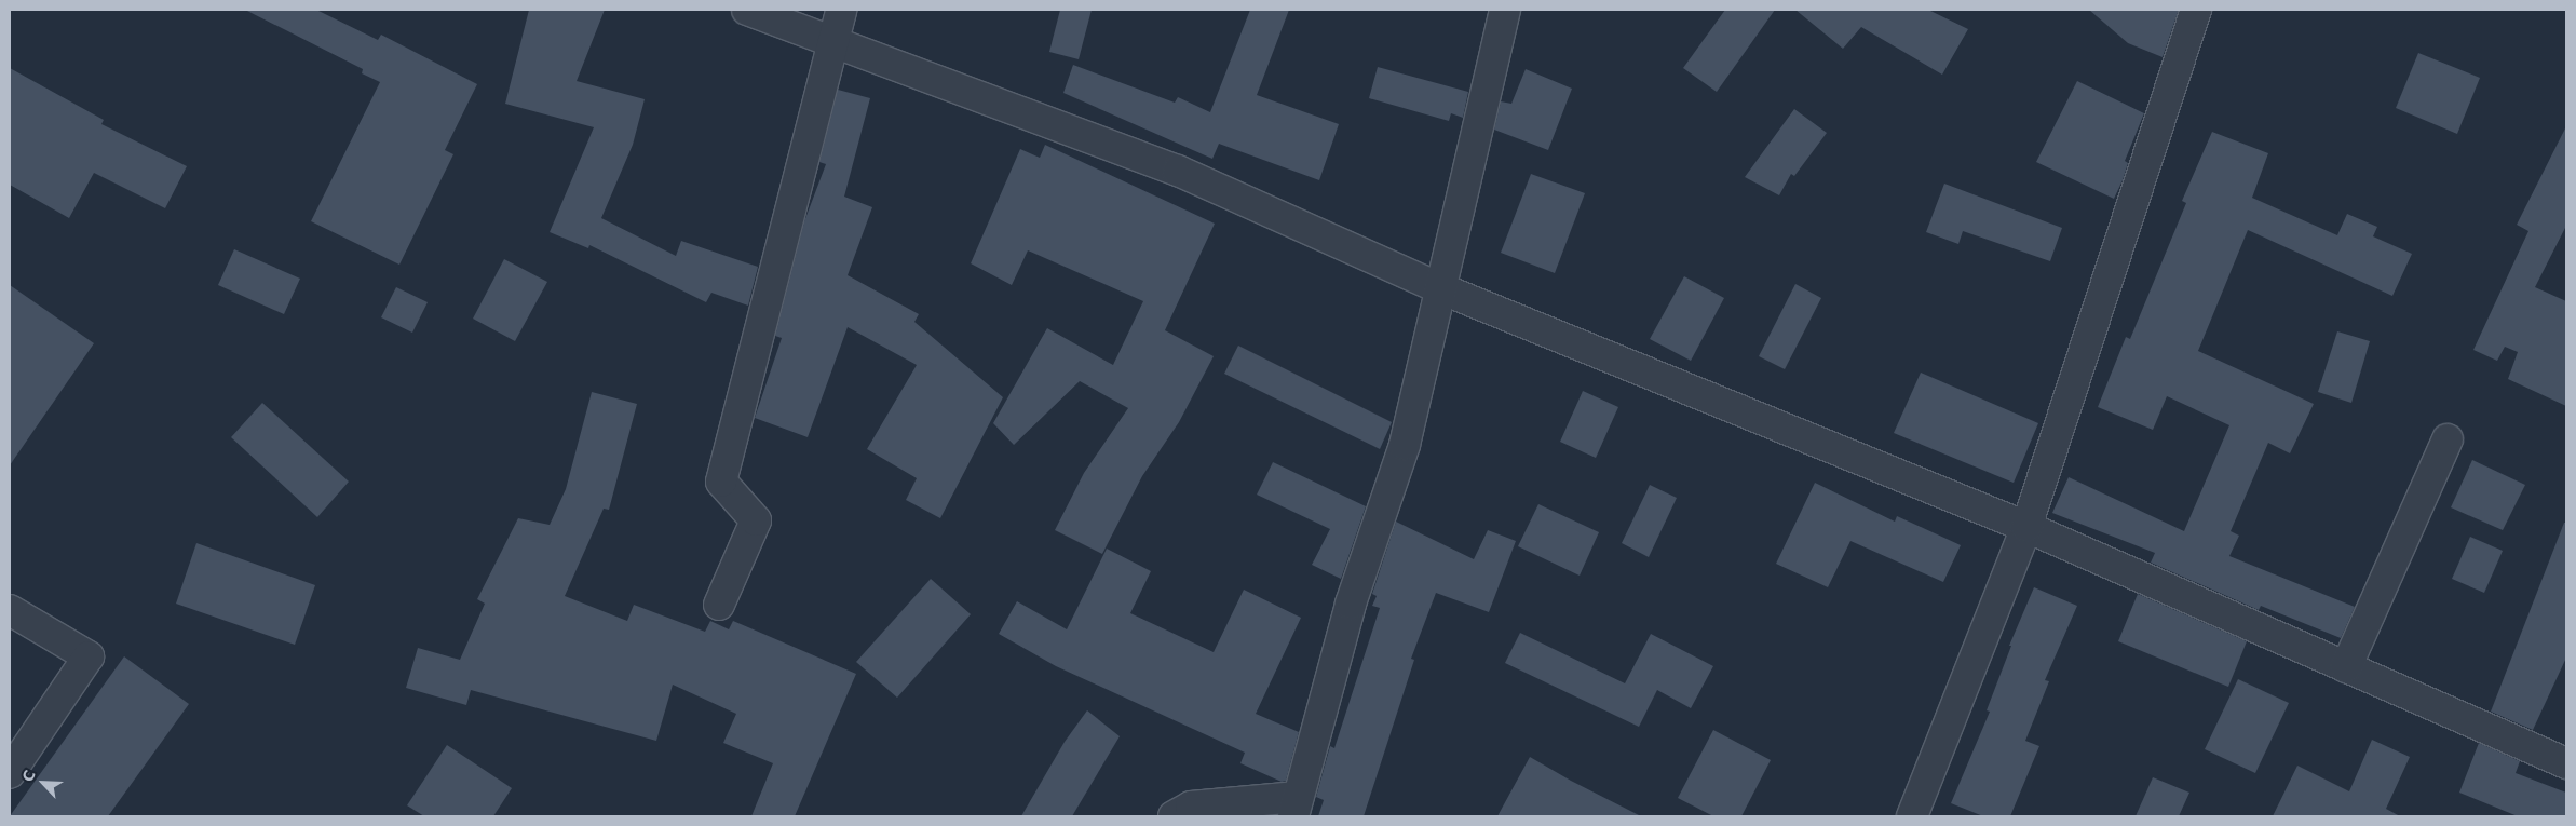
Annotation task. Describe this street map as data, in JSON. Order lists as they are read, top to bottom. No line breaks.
{"north":"top left"}
